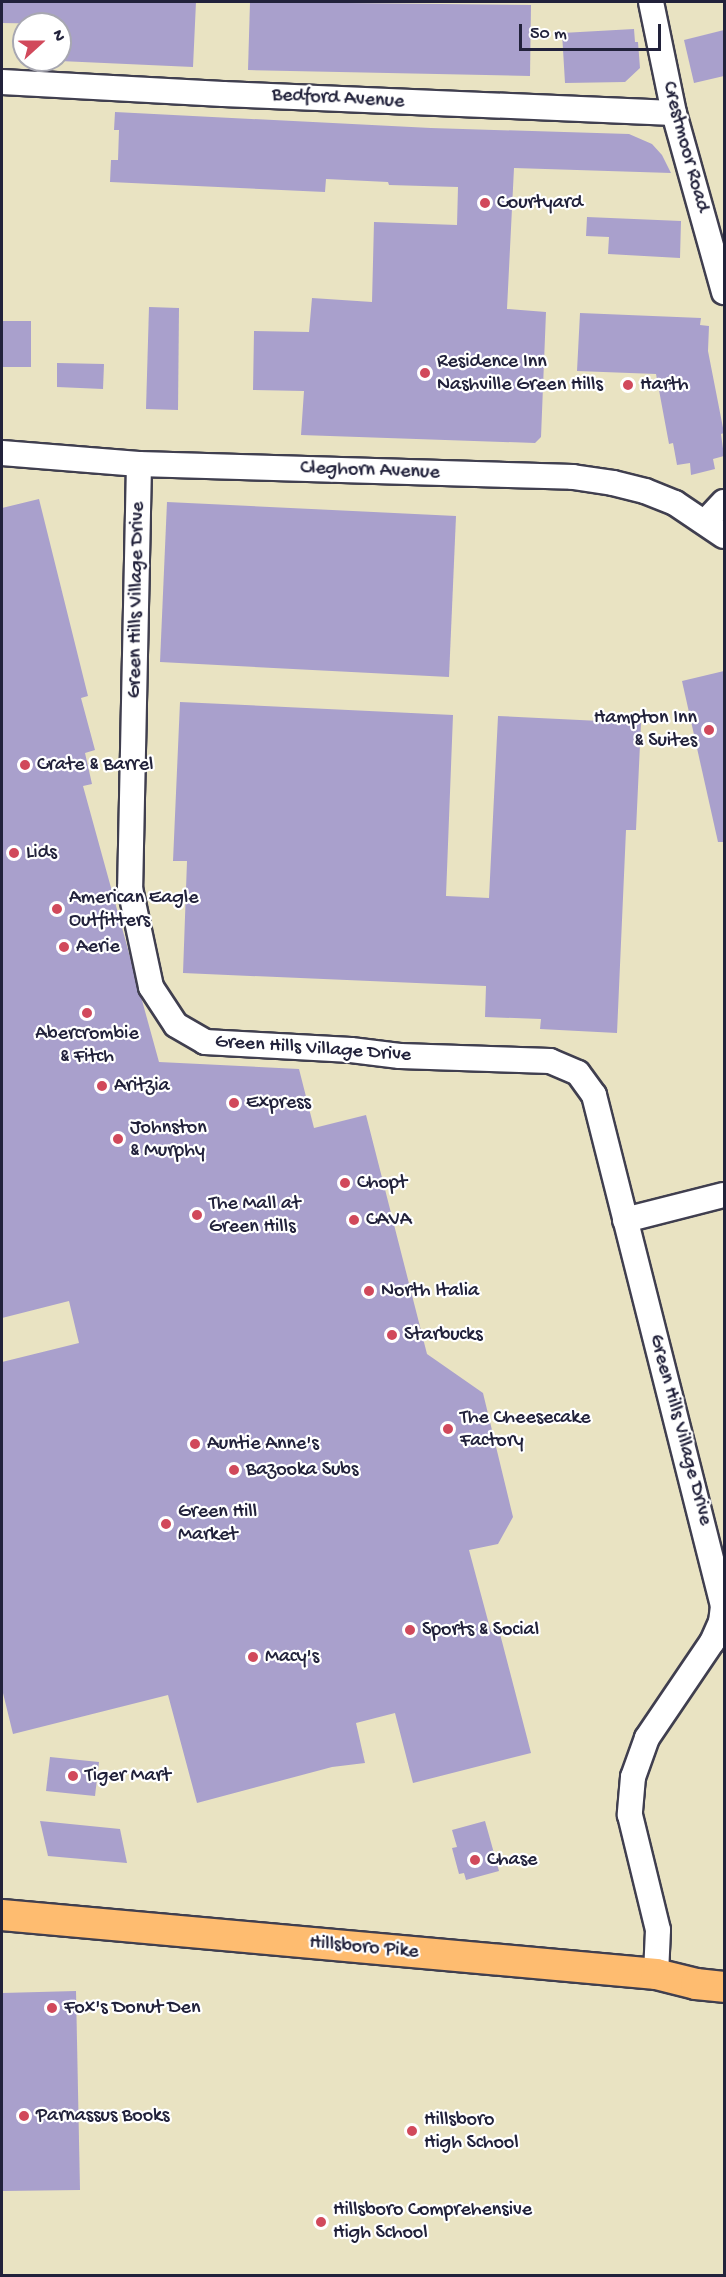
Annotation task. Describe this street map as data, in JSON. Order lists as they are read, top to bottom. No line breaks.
{"streets":{"main road":["Hillsboro Pike"],"street":["Bedford Avenue","Crestmoor Road","Cleghorn Avenue","Green Hills Village Drive"]},"crossings":[["Bedford Avenue","Crestmoor Road"],["Cleghorn Avenue","Green Hills Village Drive"],["Green Hills Village Drive","Hillsboro Pike"]],"places":["Courtyard","Residence Inn Nashville Green Hills","Harth","Hampton Inn & Suites","Crate & Barrel","Lids","American Eagle Outfitters","Aerie","Abercrombie & Fitch","Aritzia","Express","Johnston & Murphy","Chopt","The Mall at Green Hills","CAVA","North Italia","Starbucks","The Cheesecake Factory","Auntie Anne's","Bazooka Subs","Green Hill Market","Sports & Social","Macy's","Tiger Mart","Chase","Fox's Donut Den","Parnassus Books","Hillsboro High School","Hillsboro Comprehensive High School"],"scale_bar":"50 m","north":"right"}
